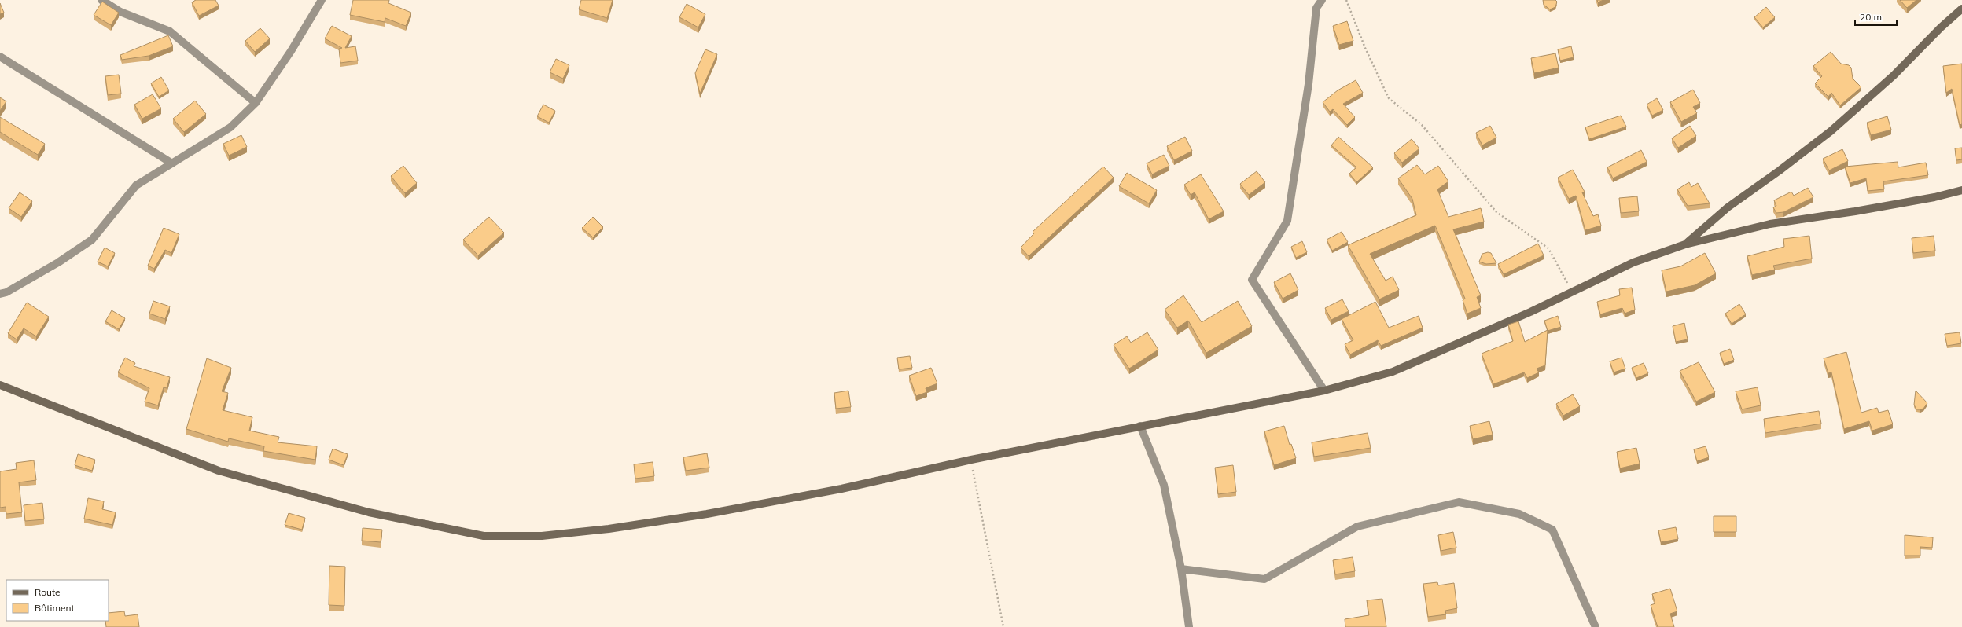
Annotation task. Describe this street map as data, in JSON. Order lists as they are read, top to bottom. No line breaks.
{"legend":["Route","Bâtiment"],"scale_bar":"20 m"}
